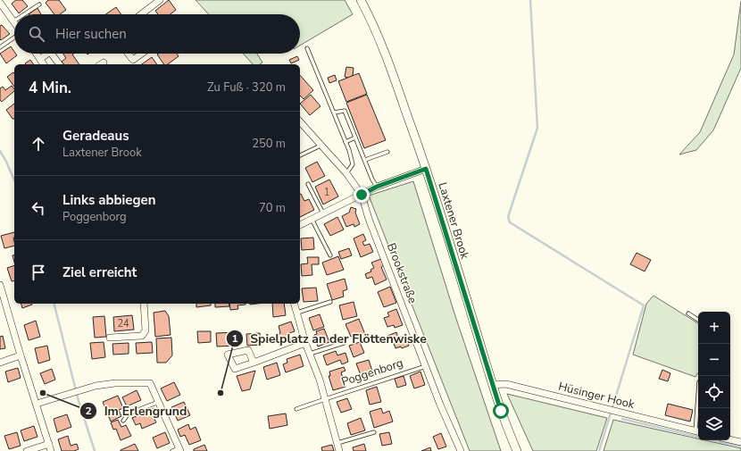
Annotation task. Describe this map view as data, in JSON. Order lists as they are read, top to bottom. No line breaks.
{"streets":{"street":["Laxtener Brook","Brookstraße","Hüsinger Hook"],"lane":["Poggenborg"]},"crossings":[["Laxtener Brook","Hüsinger Hook"],["Brookstraße","Poggenborg"]],"places":["Im Erlengrund","Spielplatz an der Flöttenwiske"],"house_numbers":["1","24"],"page":{"search":"Hier suchen","heading":["4 Min.","Zu Fuß · 320 m"],"list":[["Geradeaus","Laxtener Brook","250 m"],["Links abbiegen","Poggenborg","70 m"],"Ziel erreicht"],"map_buttons":["+","−"]}}
